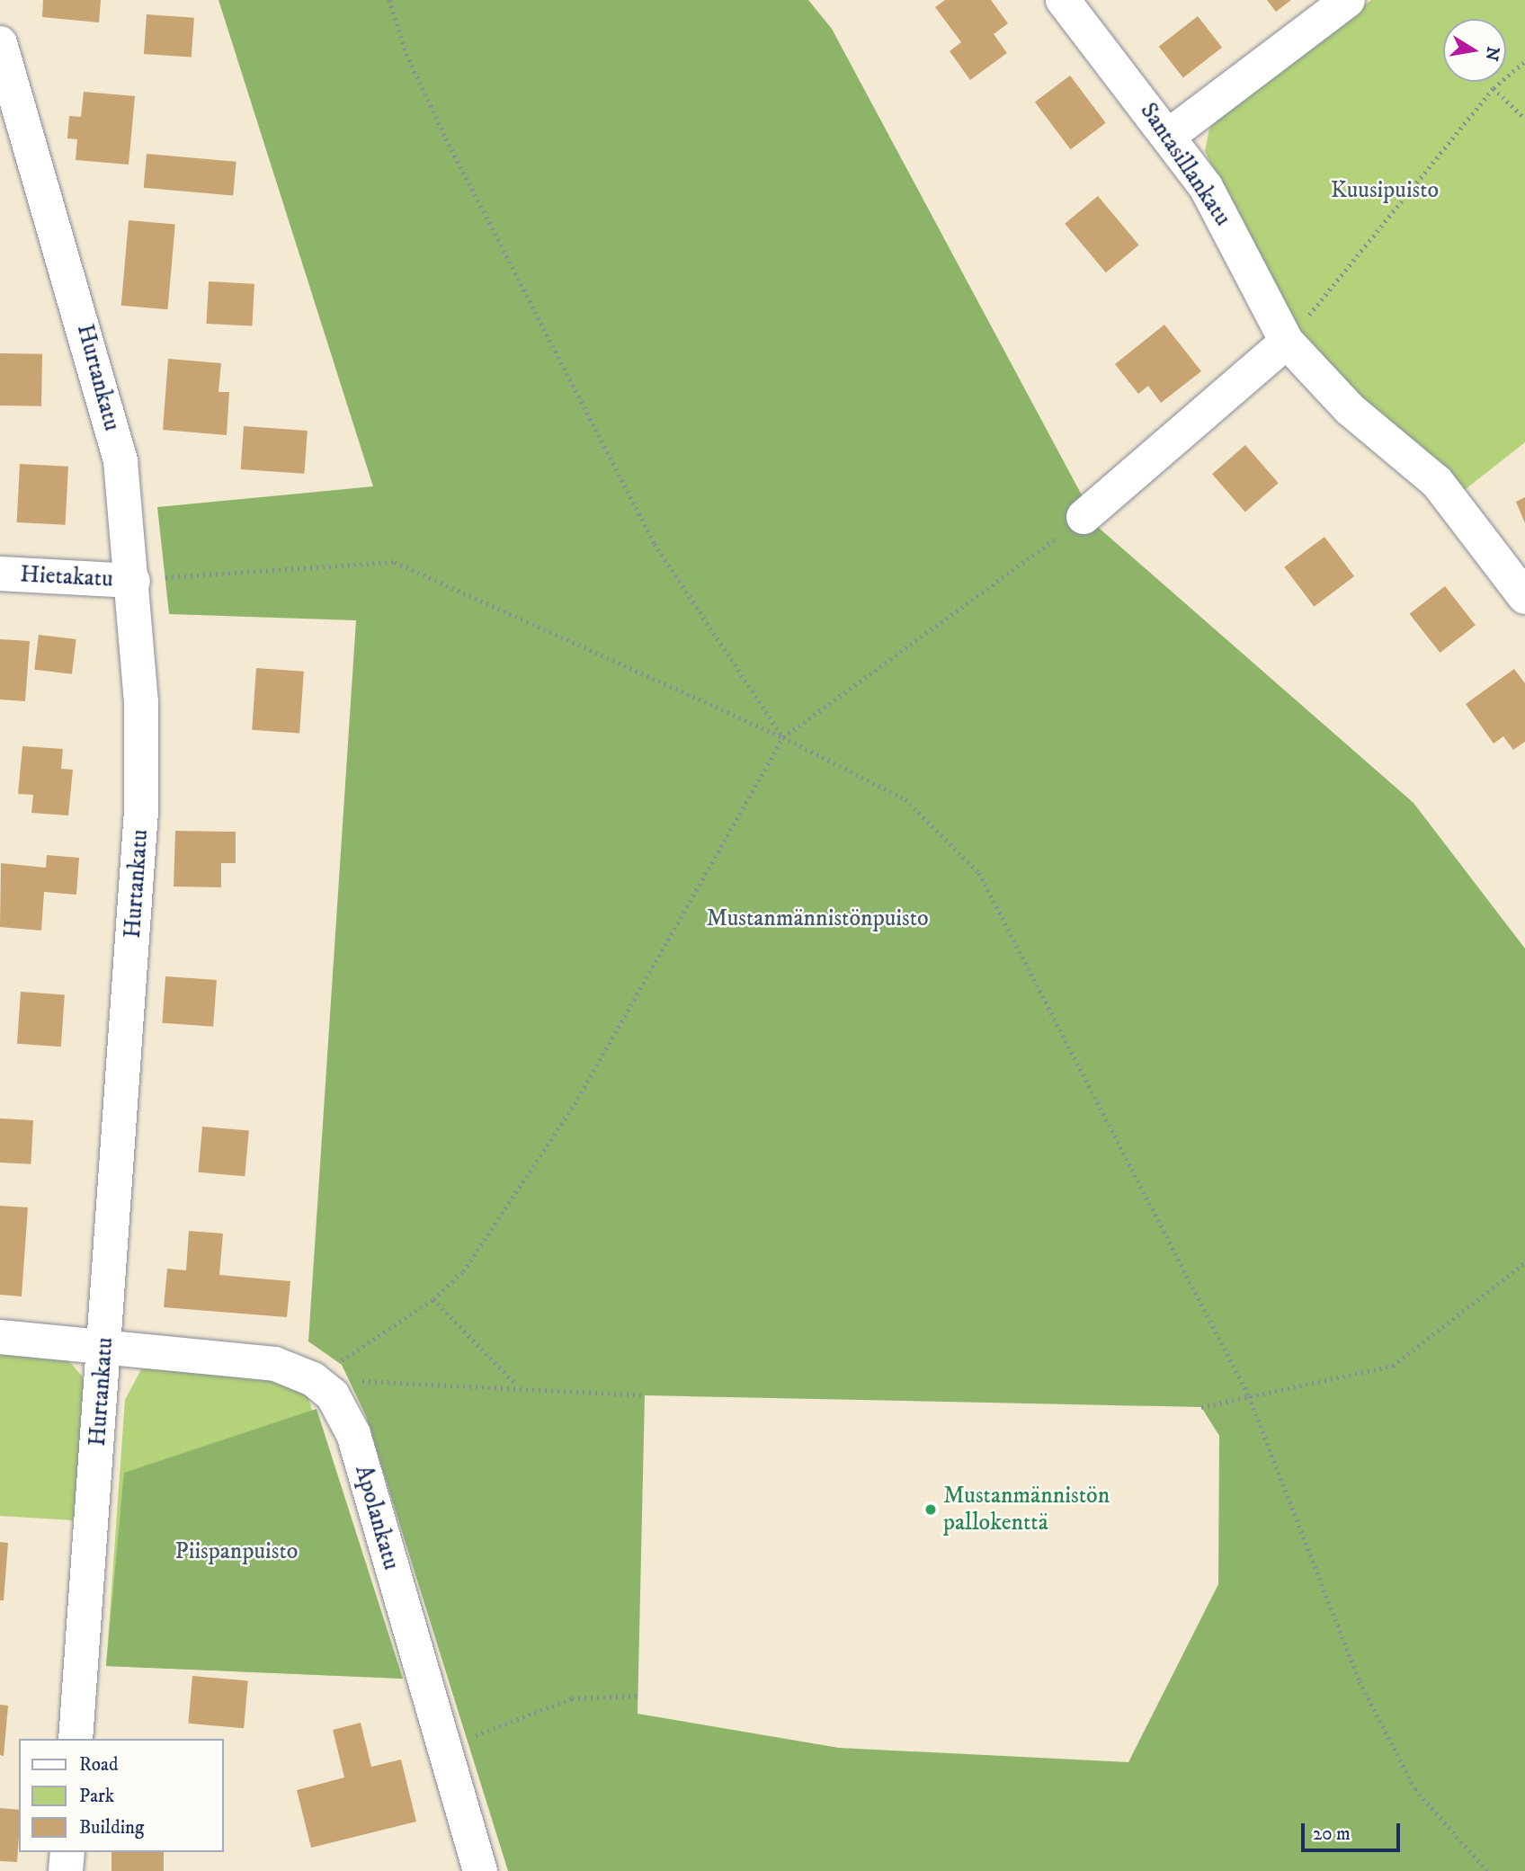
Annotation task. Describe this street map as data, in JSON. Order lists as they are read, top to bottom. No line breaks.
{"streets":{"street":["Santasillankatu","Hurtankatu","Hietakatu","Apolankatu"]},"crossings":[["Hurtankatu","Hietakatu"],["Hurtankatu","Apolankatu"]],"parks":["Kuusipuisto","Mustanmännistönpuisto","Piispanpuisto"],"places":["Mustanmännistön pallokenttä"],"legend":["Road","Park","Building"],"scale_bar":"20 m","north":"right"}
